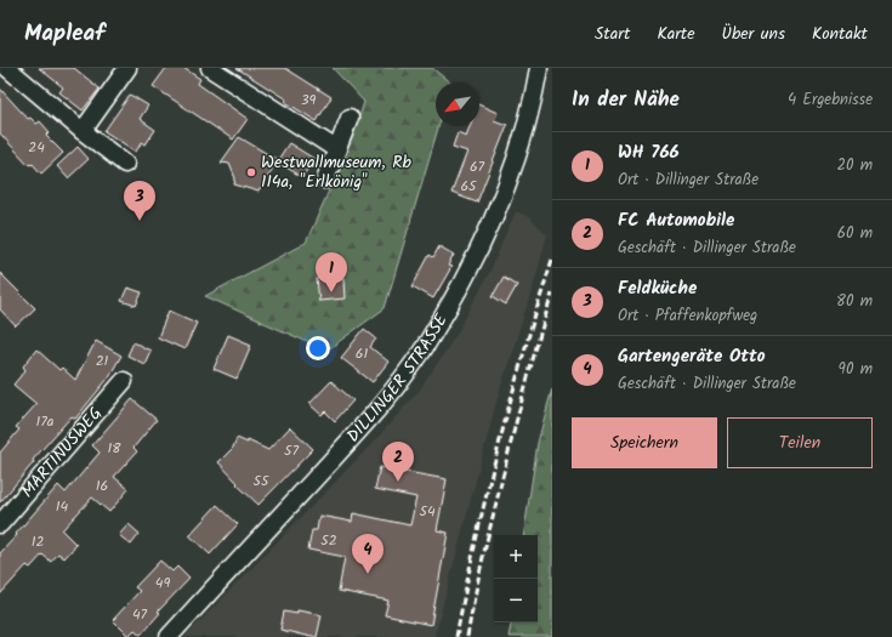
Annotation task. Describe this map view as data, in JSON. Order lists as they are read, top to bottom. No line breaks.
{"streets":{"street":["DILLINGER STRASSE","MARTINUSWEG"]},"places":["Westwallmuseum, Rb 114a, \"Erlkönig\""],"house_numbers":["39","24","67","65","61","21","17a","18","57","55","16","14","54","52","12","49","47"],"north":"bottom left","page":{"header":"Mapleaf","nav":["Start","Karte","Über uns","Kontakt"],"heading":["In der Nähe","4 Ergebnisse"],"list":[{"mark":"1","name":"WH 766","note":"Ort · Dillinger Straße","value":"20 m"},{"mark":"2","name":"FC Automobile","note":"Geschäft · Dillinger Straße","value":"60 m"},{"mark":"3","name":"Feldküche","note":"Ort · Pfaffenkopfweg","value":"80 m"},{"mark":"4","name":"Gartengeräte Otto","note":"Geschäft · Dillinger Straße","value":"90 m"}],"pins":["3","1","2","4"],"buttons":["Speichern","Teilen"],"map_buttons":["+","−"]}}
